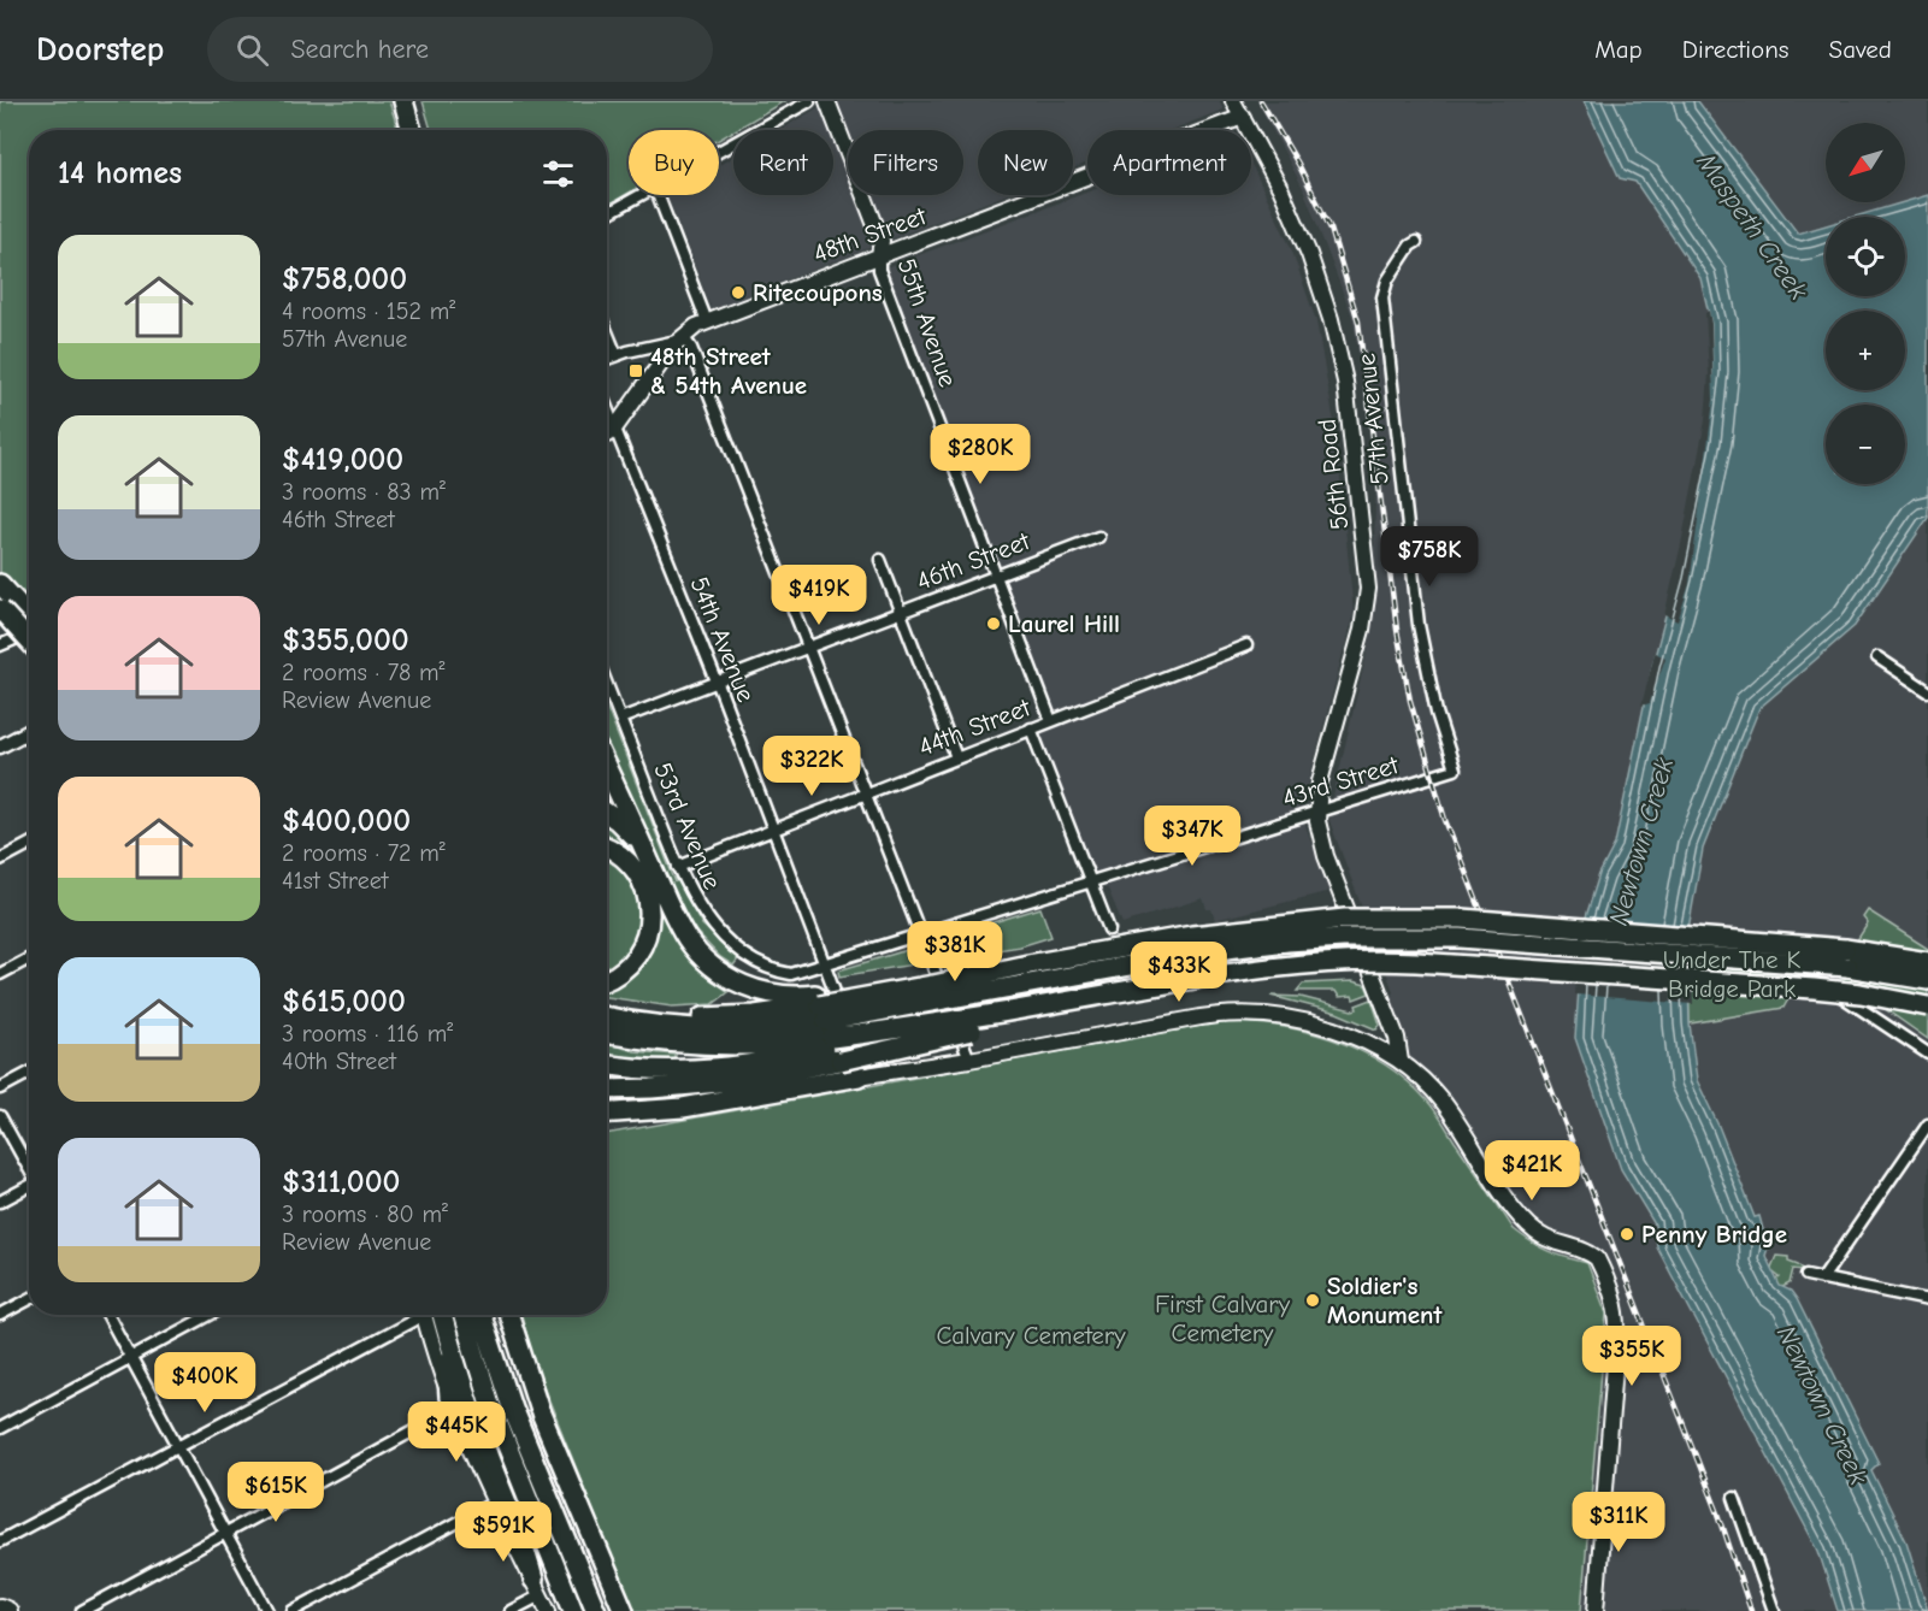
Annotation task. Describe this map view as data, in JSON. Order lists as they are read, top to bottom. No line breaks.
{"streets":{"main road":["48th Street","55th Avenue","56th Road"],"street":["57th Avenue","46th Street","54th Avenue","44th Street","43rd Street","53rd Avenue"]},"crossings":[["48th Street","55th Avenue"],["48th Street","56th Road"],["48th Street","54th Avenue"],["55th Avenue","46th Street"],["55th Avenue","44th Street"],["57th Avenue","43rd Street"],["56th Road","43rd Street"],["46th Street","54th Avenue"],["46th Street","53rd Avenue"],["54th Avenue","44th Street"],["54th Avenue","43rd Street"],["54th Avenue","53rd Avenue"],["44th Street","53rd Avenue"],["43rd Street","53rd Avenue"]],"water":["Maspeth Creek","Newtown Creek"],"parks":["Under The K Bridge Park","First Calvary Cemetery","Calvary Cemetery"],"places":{"other":["Ritecoupons","Laurel Hill","Penny Bridge","Soldier's Monument"],"transit":["48th Street & 54th Avenue"]},"north":"bottom left","page":{"header":"Doorstep","search":"Search here","nav":["Map","Directions","Saved"],"map_buttons":["+","−"],"chip":["Buy","Rent","Filters","New","Apartment"],"heading":"14 homes","list":[{"name":"$758,000","note":"4 rooms · 152 m² · 57th Avenue"},{"name":"$419,000","note":"3 rooms · 83 m² · 46th Street"},{"name":"$355,000","note":"2 rooms · 78 m² · Review Avenue"},{"name":"$400,000","note":"2 rooms · 72 m² · 41st Street"},{"name":"$615,000","note":"3 rooms · 116 m² · 40th Street"},{"name":"$311,000","note":"3 rooms · 80 m² · Review Avenue"}],"price":["$280K","$758K","$419K","$322K","$347K","$381K","$433K","$421K","$355K","$400K","$445K","$615K","$311K","$591K"]}}
